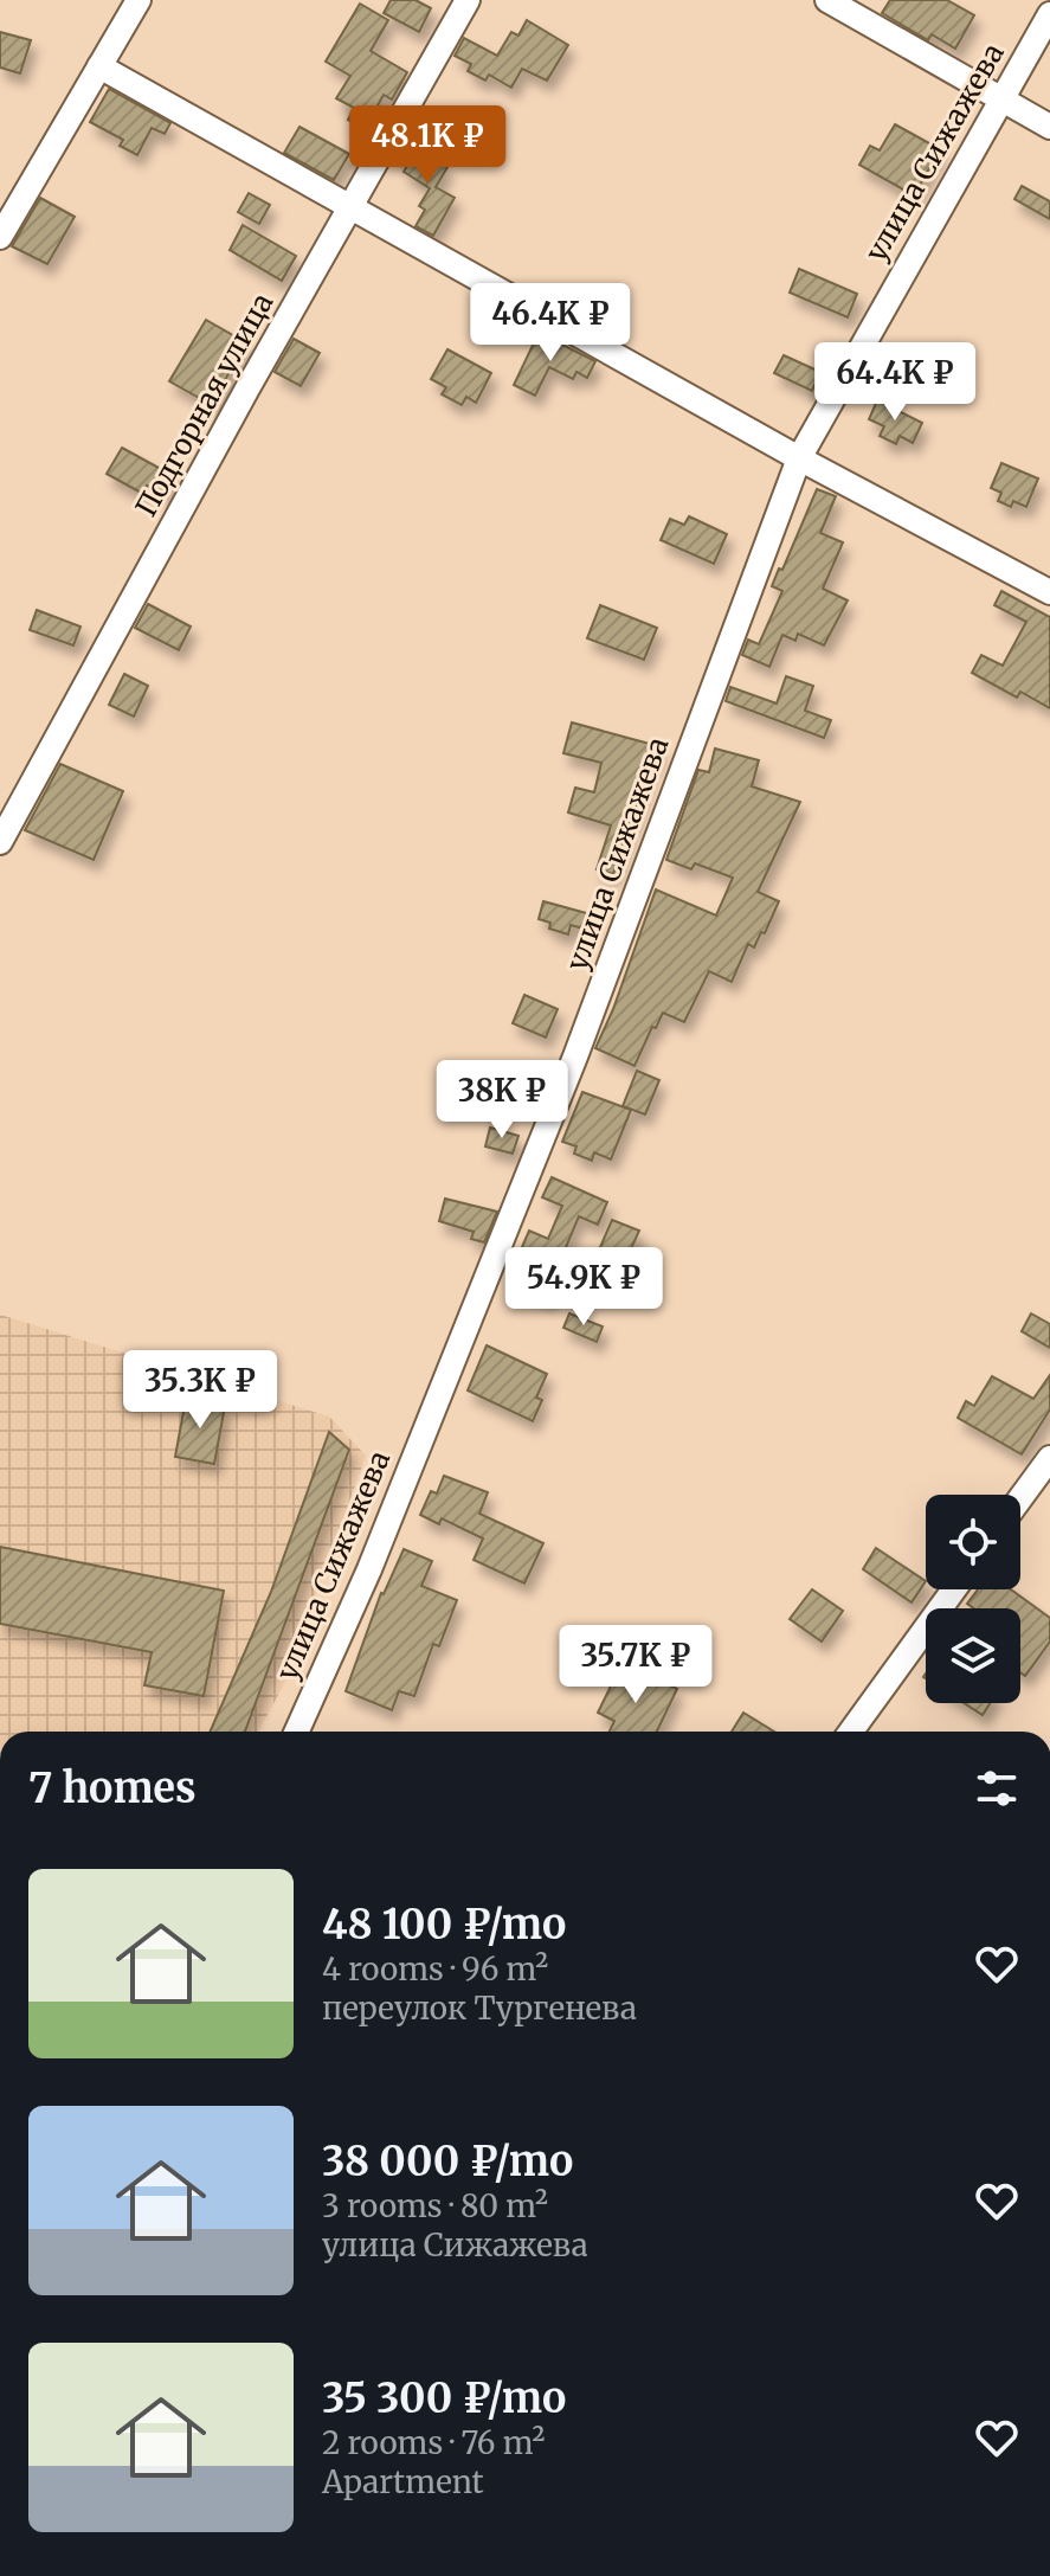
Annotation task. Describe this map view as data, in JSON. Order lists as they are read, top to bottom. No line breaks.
{"streets":{"street":["улица Сижажева","Подгорная улица"]},"page":{"price":["48.1K ₽","46.4K ₽","64.4K ₽","38K ₽","54.9K ₽","35.3K ₽","35.7K ₽"],"heading":"7 homes","list":[{"name":"48 100 ₽/mo","note":"4 rooms · 96 m² · переулок Тургенева"},{"name":"38 000 ₽/mo","note":"3 rooms · 80 m² · улица Сижажева"},{"name":"35 300 ₽/mo","note":"2 rooms · 76 m² · Apartment"}]}}
